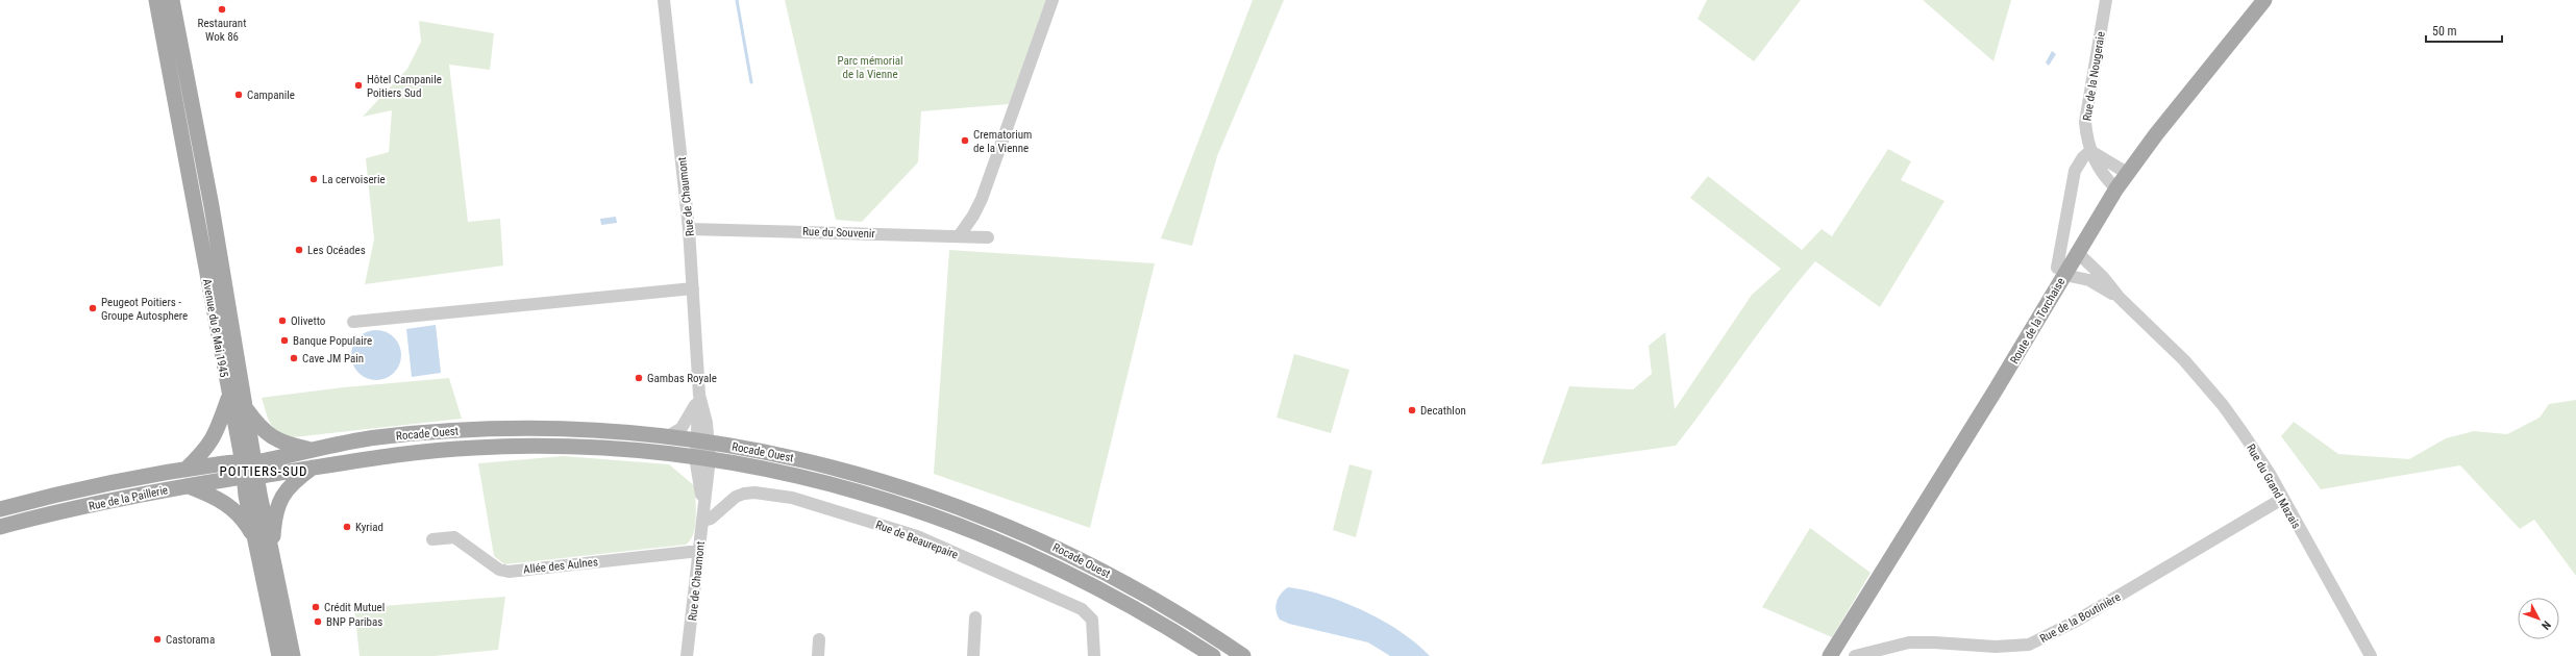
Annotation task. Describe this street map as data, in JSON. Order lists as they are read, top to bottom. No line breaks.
{"streets":{"main road":["Route de la Torchaise","Avenue du 8 Mai 1945","Rocade Ouest","Rue de la Paillerie"],"street":["Rue de la Nougeraie","Rue de Chaumont","Rue du Souvenir","Rue du Grand Mazais","Rue de Beaurepaire","Allée des Aulnes","Rue de la Boutinière"]},"crossings":[["Rue de la Nougeraie","Route de la Torchaise"],["Rue de Chaumont","Rue du Souvenir"],["Rue de Chaumont","Rocade Ouest"],["Rue de Chaumont","Rue de Beaurepaire"],["Rue de Chaumont","Allée des Aulnes"],["Route de la Torchaise","Rue du Grand Mazais"],["Avenue du 8 Mai 1945","Rocade Ouest"],["Avenue du 8 Mai 1945","Rue de la Paillerie"],["Rocade Ouest","Rue de la Paillerie"],["Rue du Grand Mazais","Rue de la Boutinière"]],"districts":["POITIERS-SUD"],"parks":["Parc mémorial de la Vienne"],"places":["Restaurant Wok 86","Hôtel Campanile Poitiers Sud","Campanile","Crematorium de la Vienne","La cervoiserie","Les Océades","Peugeot Poitiers - Groupe Autosphere","Olivetto","Banque Populaire","Cave JM Pain","Gambas Royale","Decathlon","Kyriad","Crédit Mutuel","BNP Paribas","Castorama"],"scale_bar":"50 m","north":"bottom right"}
